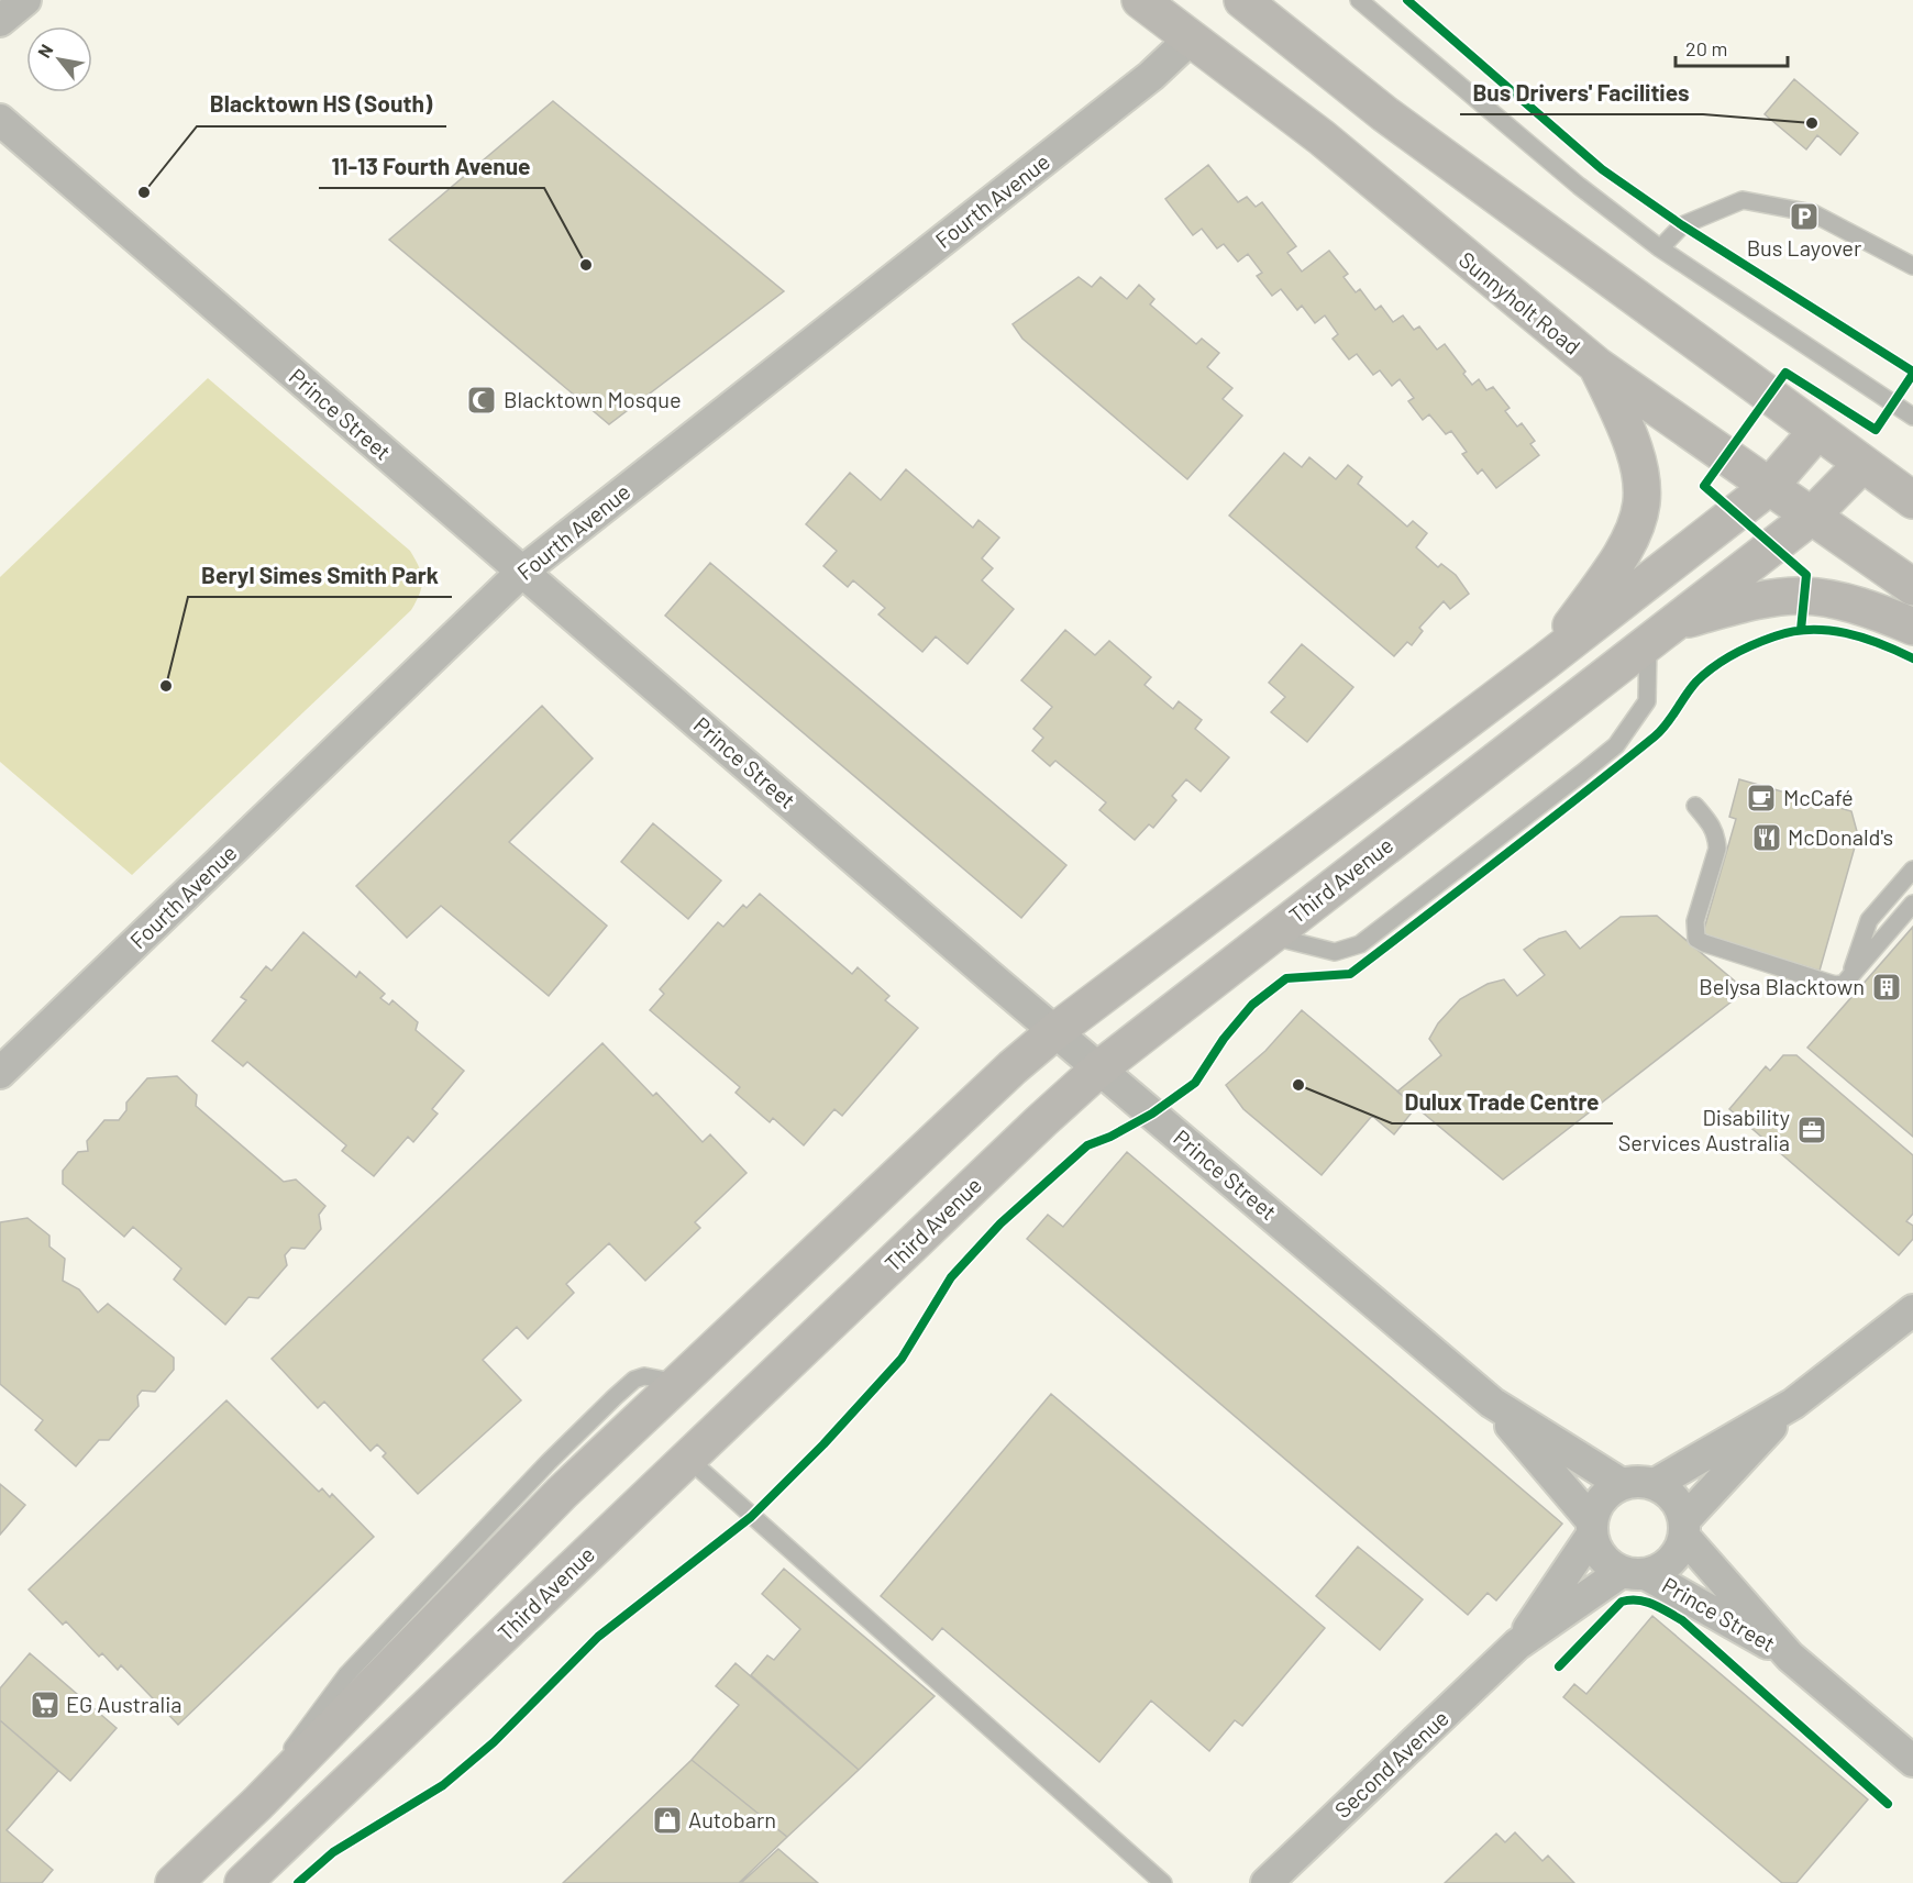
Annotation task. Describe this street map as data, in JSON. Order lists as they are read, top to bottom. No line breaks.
{"streets":{"main road":["Sunnyholt Road","Third Avenue"],"street":["Fourth Avenue","Prince Street","Second Avenue"]},"crossings":[["Fourth Avenue","Sunnyholt Road"],["Fourth Avenue","Prince Street"],["Sunnyholt Road","Third Avenue"],["Prince Street","Third Avenue"],["Prince Street","Second Avenue"]],"places":{"other":["Bus Drivers' Facilities","Blacktown HS (South)","11-13 Fourth Avenue","Beryl Simes Smith Park","Dulux Trade Centre"],"parking":["Bus Layover"],"mosque":["Blacktown Mosque"],"cafe":["McCafé"],"restaurant":["McDonald's"],"building":["Belysa Blacktown"],"office":["Disability Services Australia"],"supermarket":["EG Australia"],"shop":["Autobarn"]},"scale_bar":"20 m","north":"top left"}
